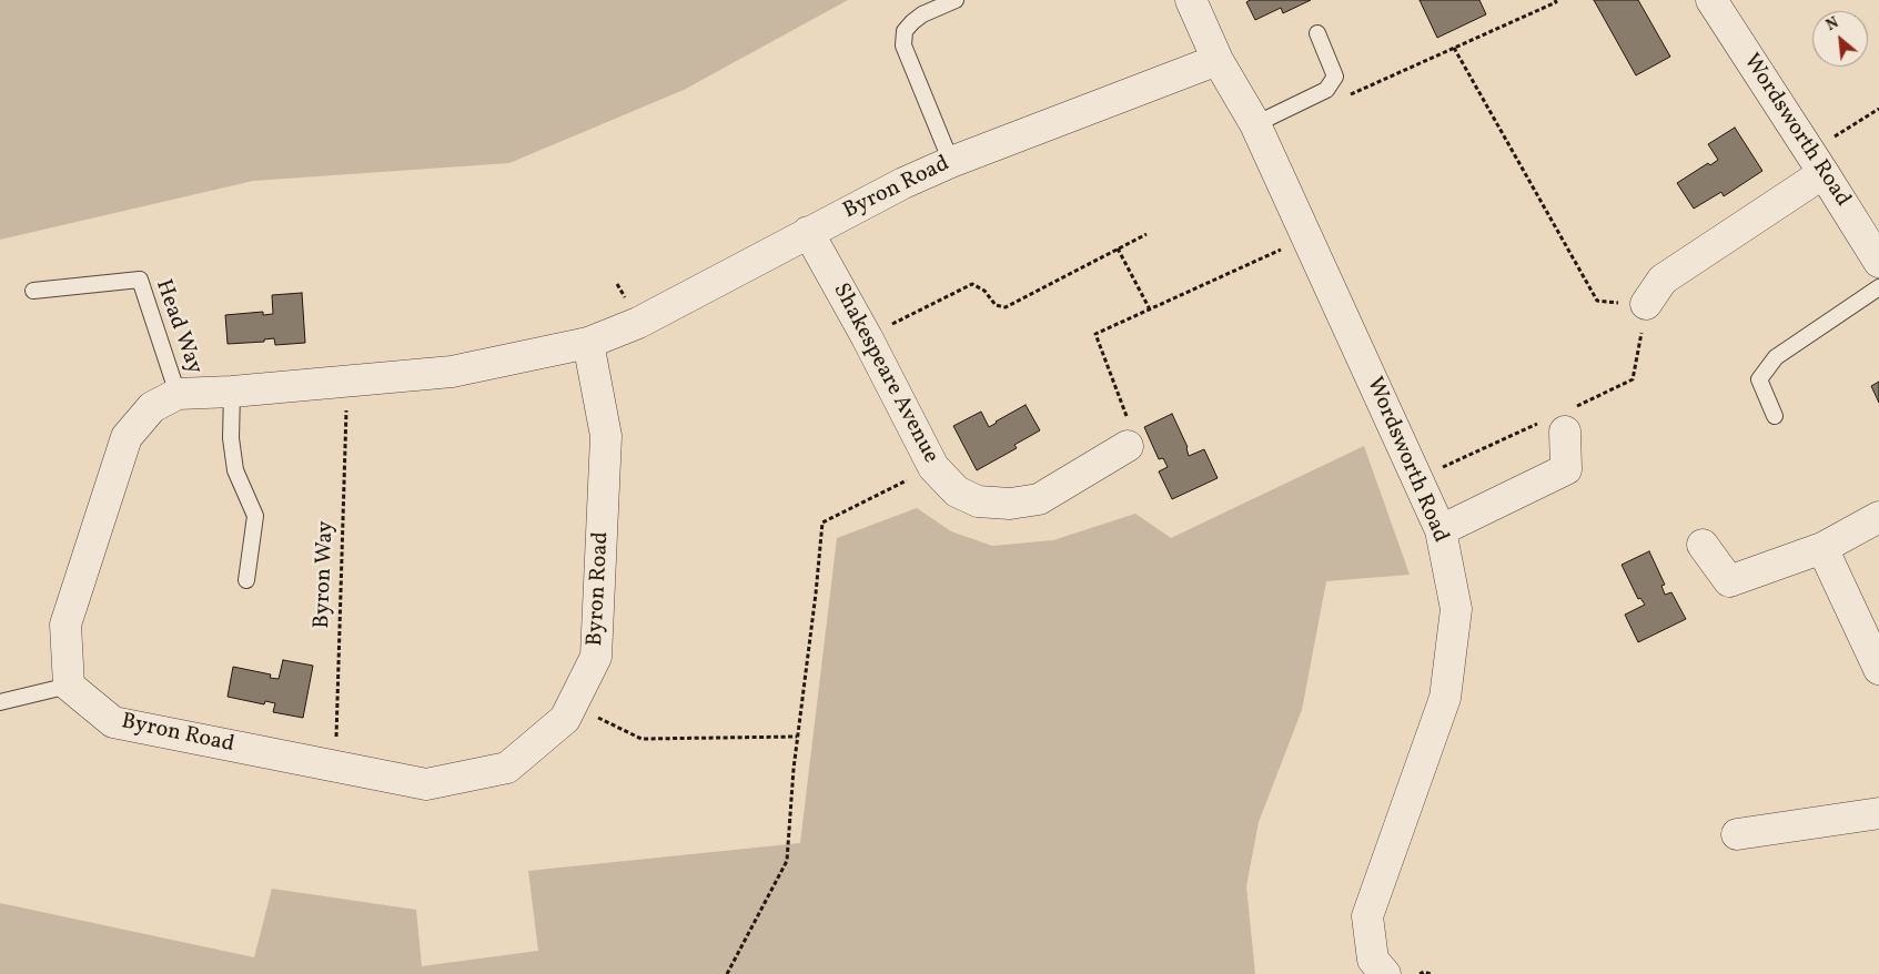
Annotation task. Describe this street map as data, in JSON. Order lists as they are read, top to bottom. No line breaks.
{"streets":{"street":["Wordsworth Road","Byron Road","Shakespeare Avenue"],"lane":["Head Way"],"path":["Byron Way"]},"crossings":[["Wordsworth Road","Byron Road"],["Byron Road","Head Way"],["Byron Road","Shakespeare Avenue"],["Byron Road","Byron Way"]],"north":"top left"}
